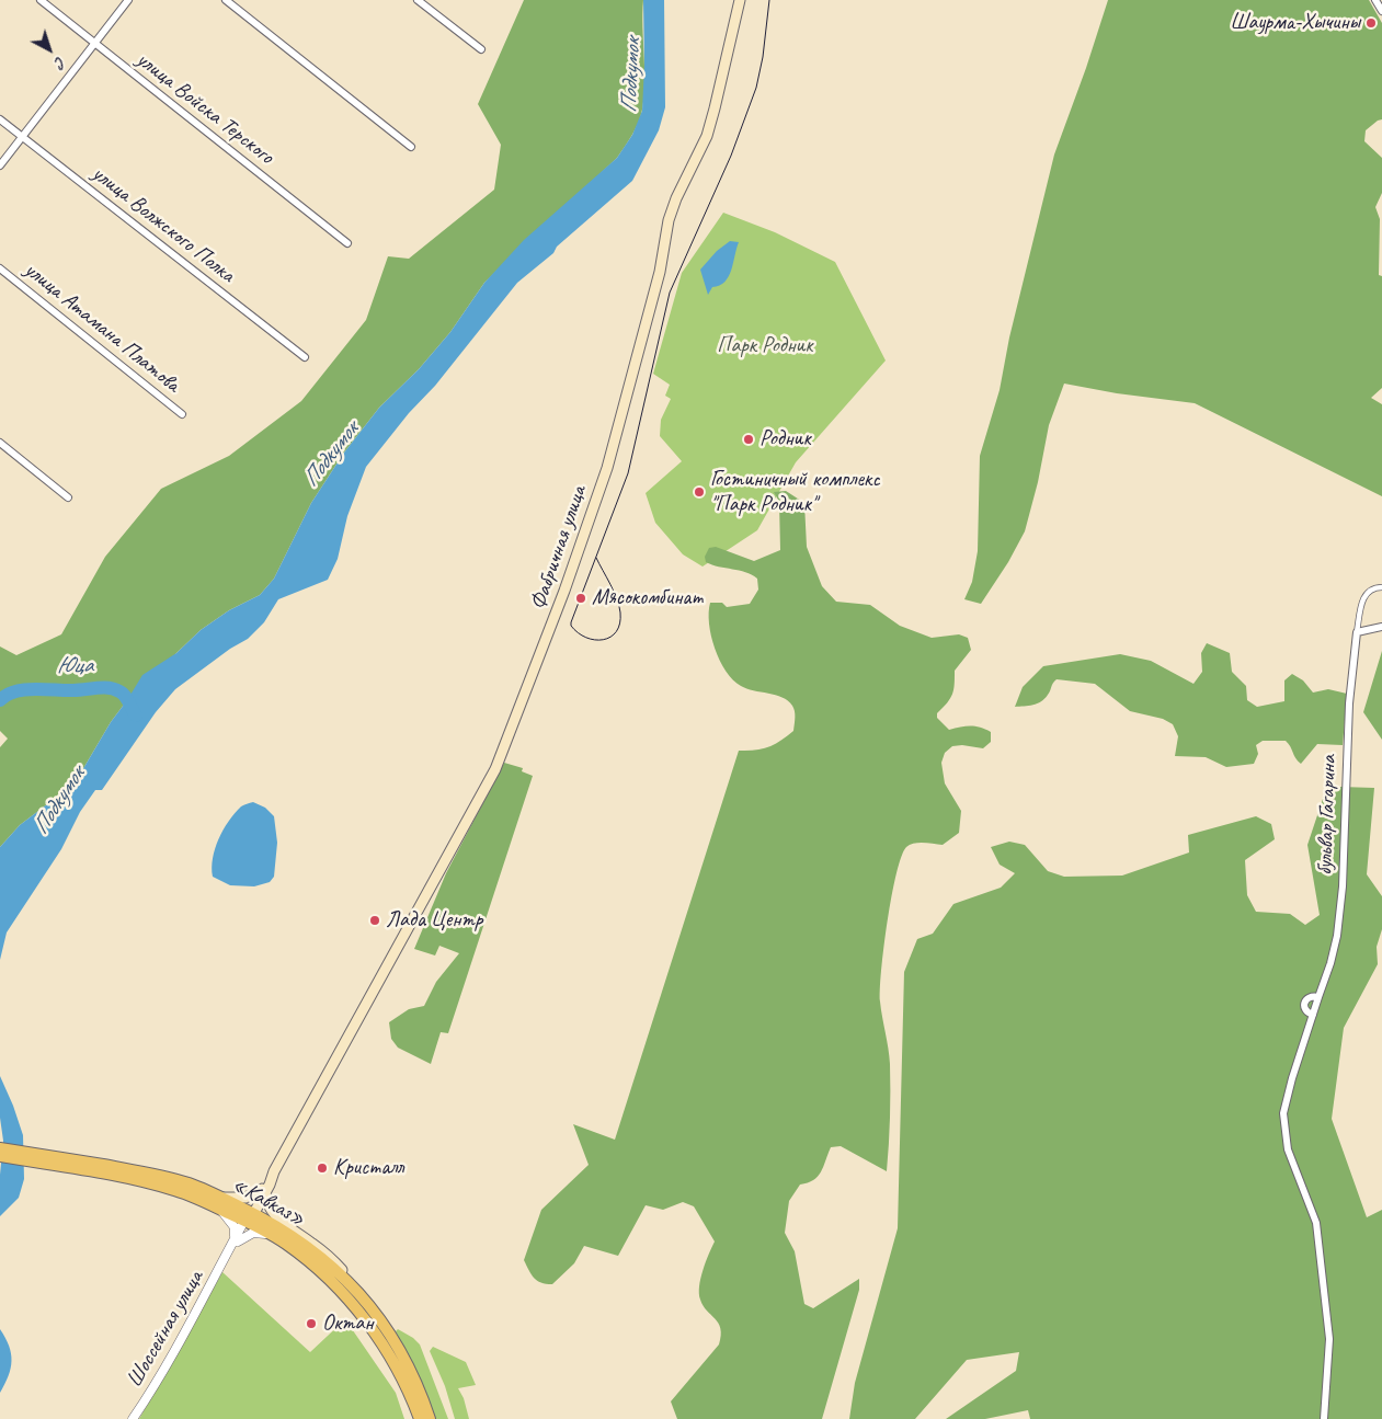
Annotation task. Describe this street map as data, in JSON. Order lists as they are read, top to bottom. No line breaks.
{"streets":{"main road":["Фабричная улица","«Кавказ»"],"street":["улица Войска Терского","улица Волжского Полка","улица Атамана Платова","бульвар Гагарина","Шоссейная улица"]},"crossings":[["Фабричная улица","«Кавказ»"],["Фабричная улица","Шоссейная улица"],["«Кавказ»","Шоссейная улица"]],"water":["Подкумок","Юца"],"parks":["Парк Родник"],"places":["Шаурма-Хычины","Родник","Гостиничный комплекс \"Парк Родник\"","Мясокомбинат","Лада Центр","Кристалл","Октан"],"north":"bottom right"}
